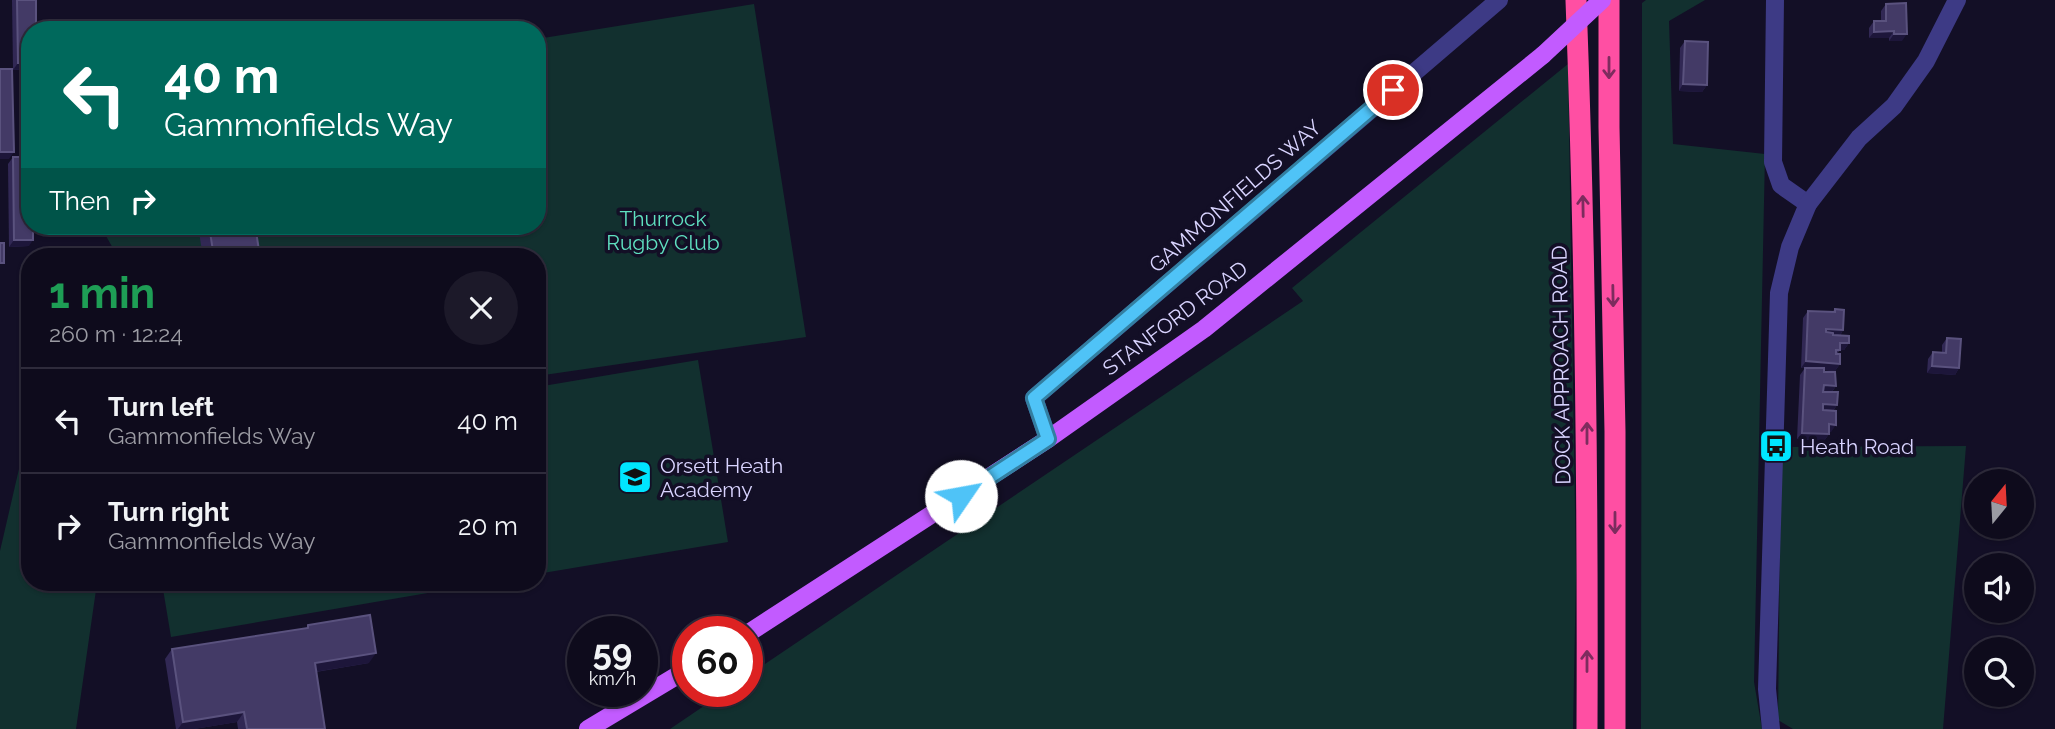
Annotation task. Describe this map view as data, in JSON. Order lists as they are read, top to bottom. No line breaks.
{"streets":{"highway":["DOCK APPROACH ROAD"],"main road":["STANFORD ROAD"],"street":["GAMMONFIELDS WAY"]},"crossings":[["GAMMONFIELDS WAY","STANFORD ROAD"]],"parks":["Thurrock Rugby Club"],"places":{"bus stop":["Heath Road"],"school or university":["Orsett Heath Academy"]},"north":"top","page":{"turn":["40 m","Gammonfields Way"],"then":"Then","heading":["1 min","260 m · 12:24"],"list":[{"name":"Turn left","note":"Gammonfields Way","value":"40 m"},{"name":"Turn right","note":"Gammonfields Way","value":"20 m"}],"speed":"59 km/h","limit":"60"}}
